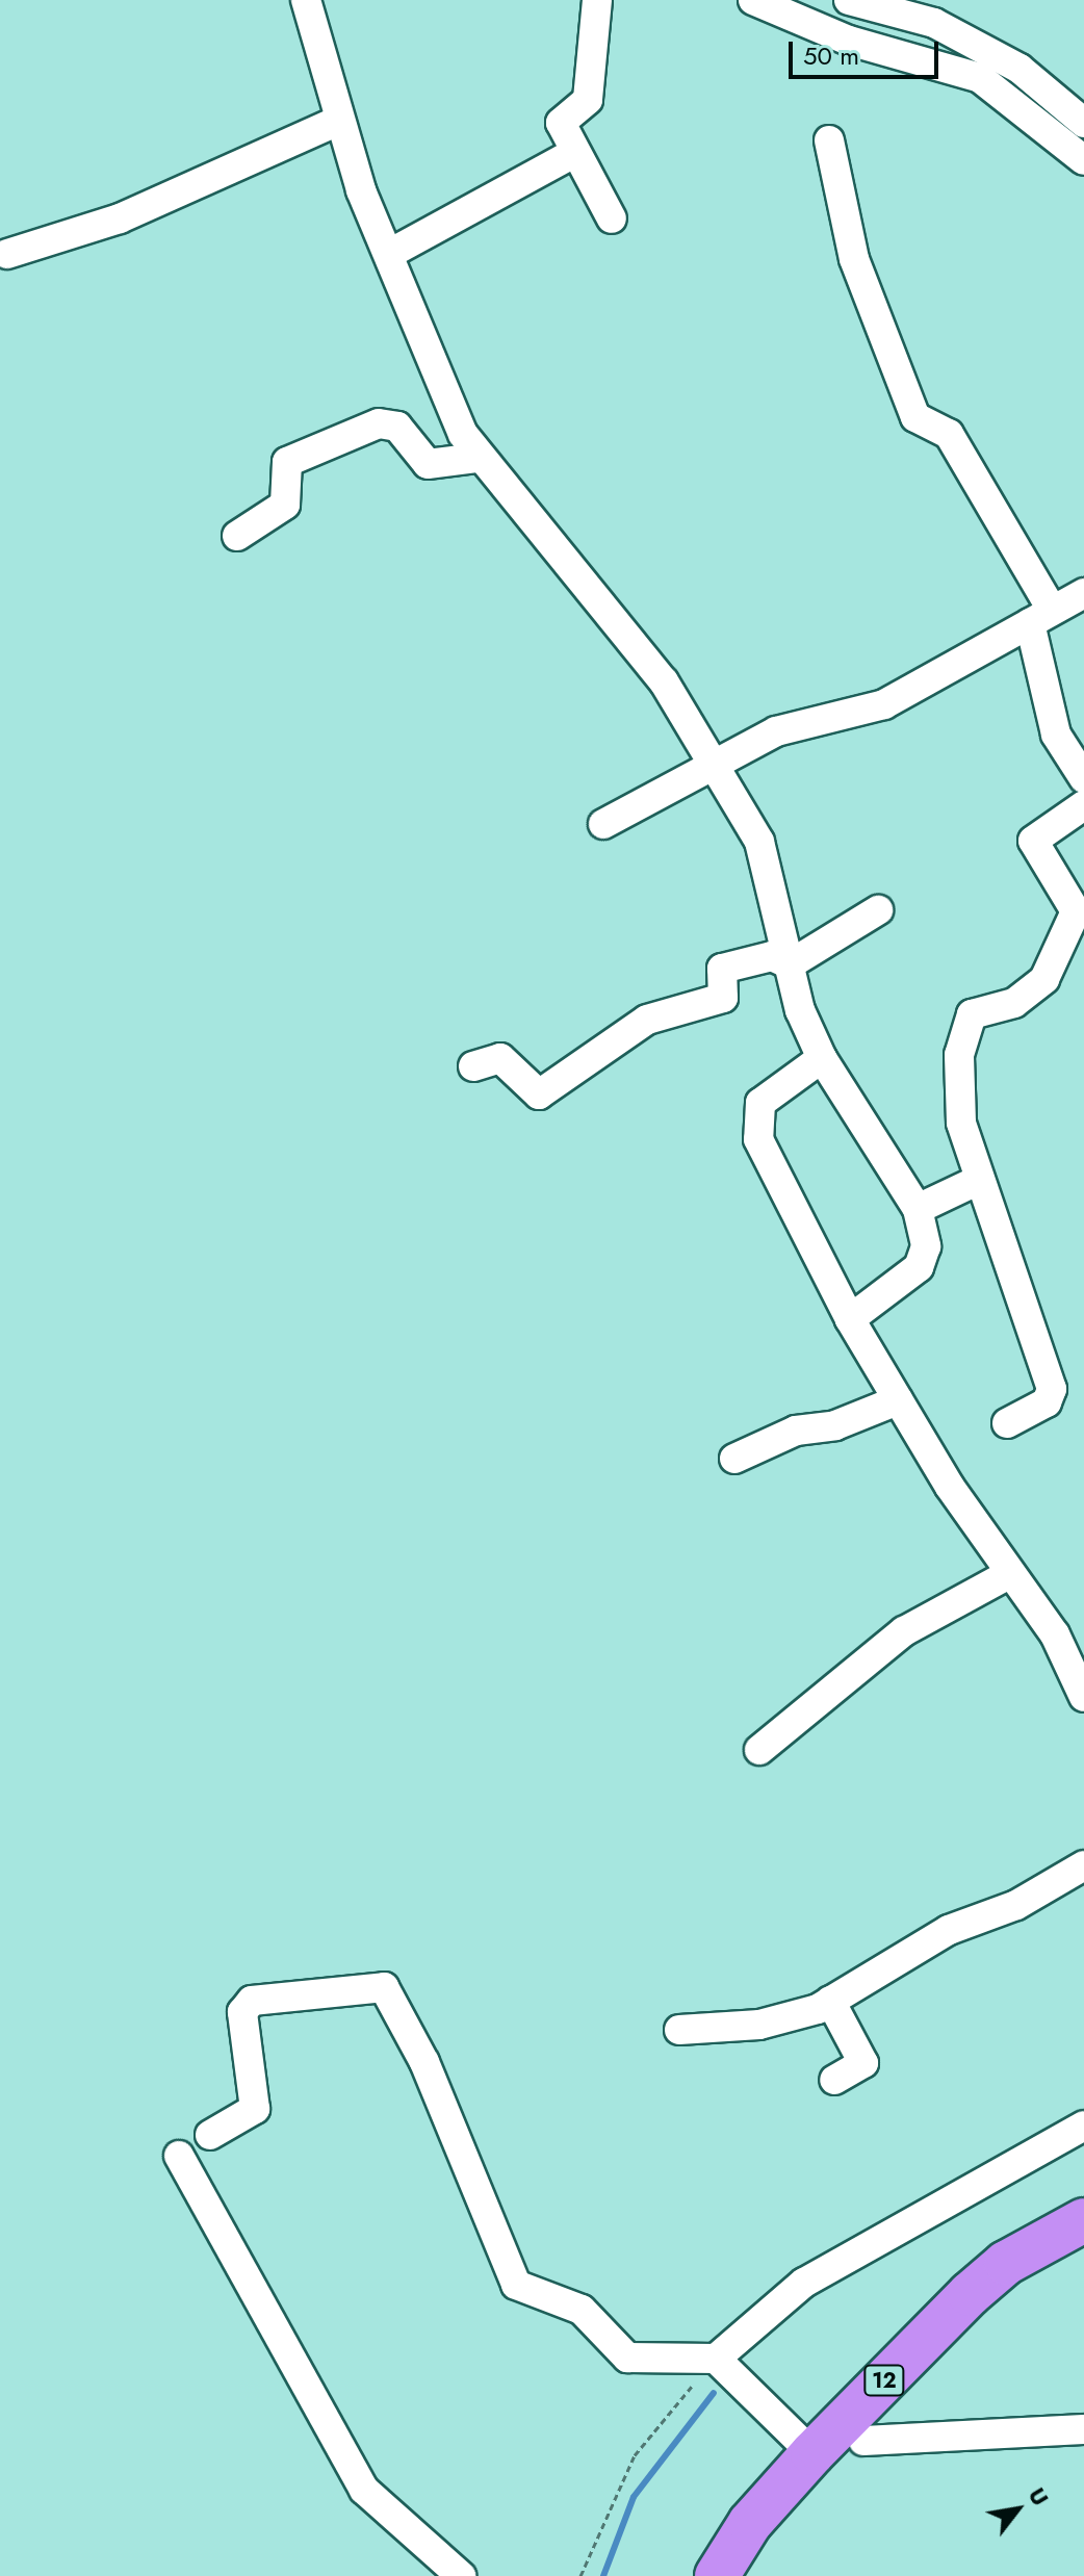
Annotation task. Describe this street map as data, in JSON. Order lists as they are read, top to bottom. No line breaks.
{"streets":{"highway":["12"]},"scale_bar":"50 m","north":"top right"}
